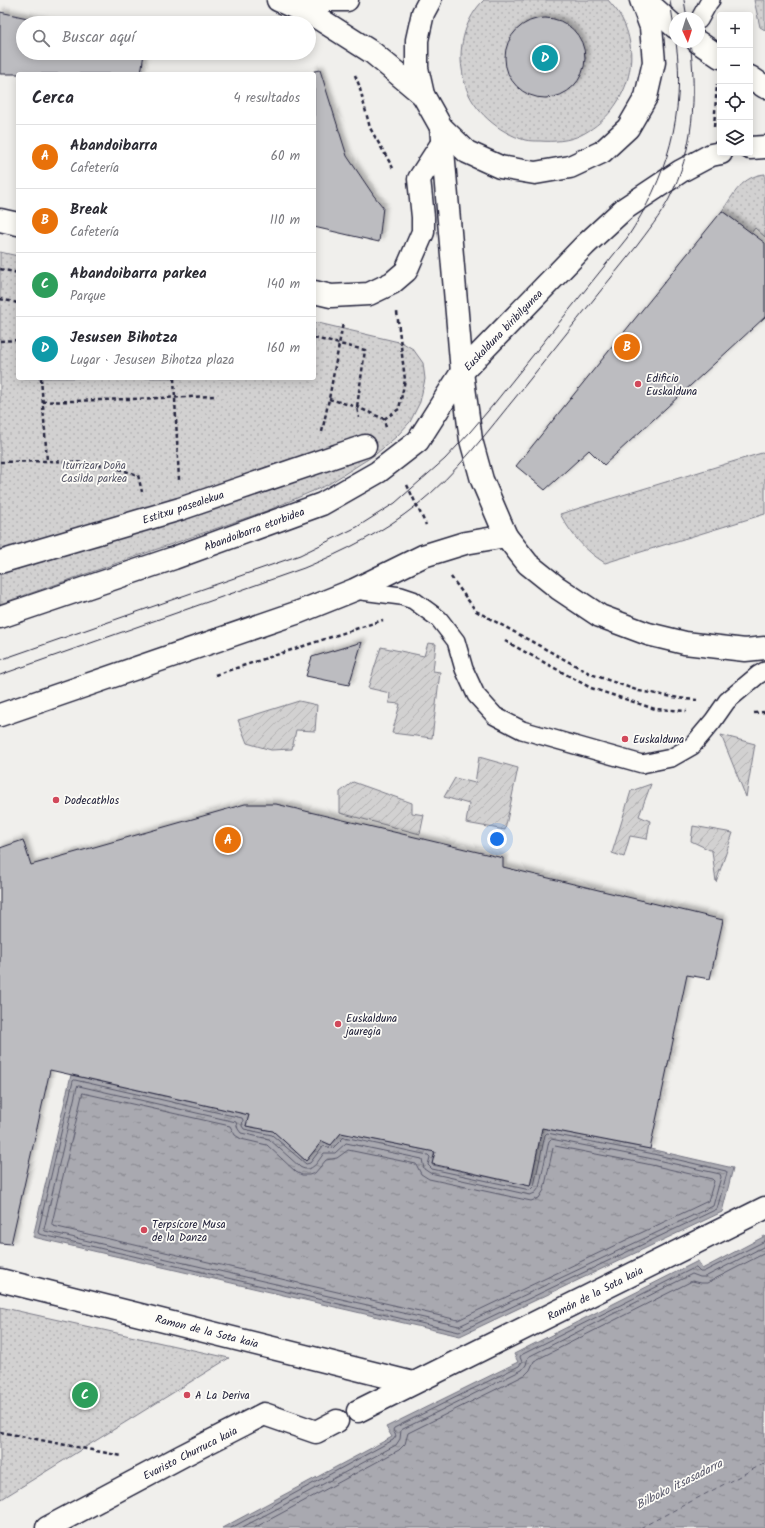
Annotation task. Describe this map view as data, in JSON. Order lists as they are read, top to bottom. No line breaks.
{"streets":{"street":["Euskalduna biribilgunea","Estitxu pasealekua","Abandoibarra etorbidea","Ramón de la Sota kaia","Ramon de la Sota kaia","Evaristo Churruca kaia"]},"crossings":[["Euskalduna biribilgunea","Abandoibarra etorbidea"],["Ramón de la Sota kaia","Ramon de la Sota kaia"]],"water":["Bilboko itsasadarra"],"parks":["Iturrizar Doña Casilda parkea"],"places":["Edificio Euskalduna","Euskalduna","Dodecathlos","Euskalduna jauregia","Terpsícore Musa de la Danza","A La Deriva"],"north":"bottom","page":{"map_buttons":["+","−"],"search":"Buscar aquí","pins":["D","B","A","C"],"heading":["Cerca","4 resultados"],"list":[{"mark":"A","name":"Abandoibarra","note":"Cafetería","value":"60 m"},{"mark":"B","name":"Break","note":"Cafetería","value":"110 m"},{"mark":"C","name":"Abandoibarra parkea","note":"Parque","value":"140 m"},{"mark":"D","name":"Jesusen Bihotza","note":"Lugar · Jesusen Bihotza plaza","value":"160 m"}]}}
